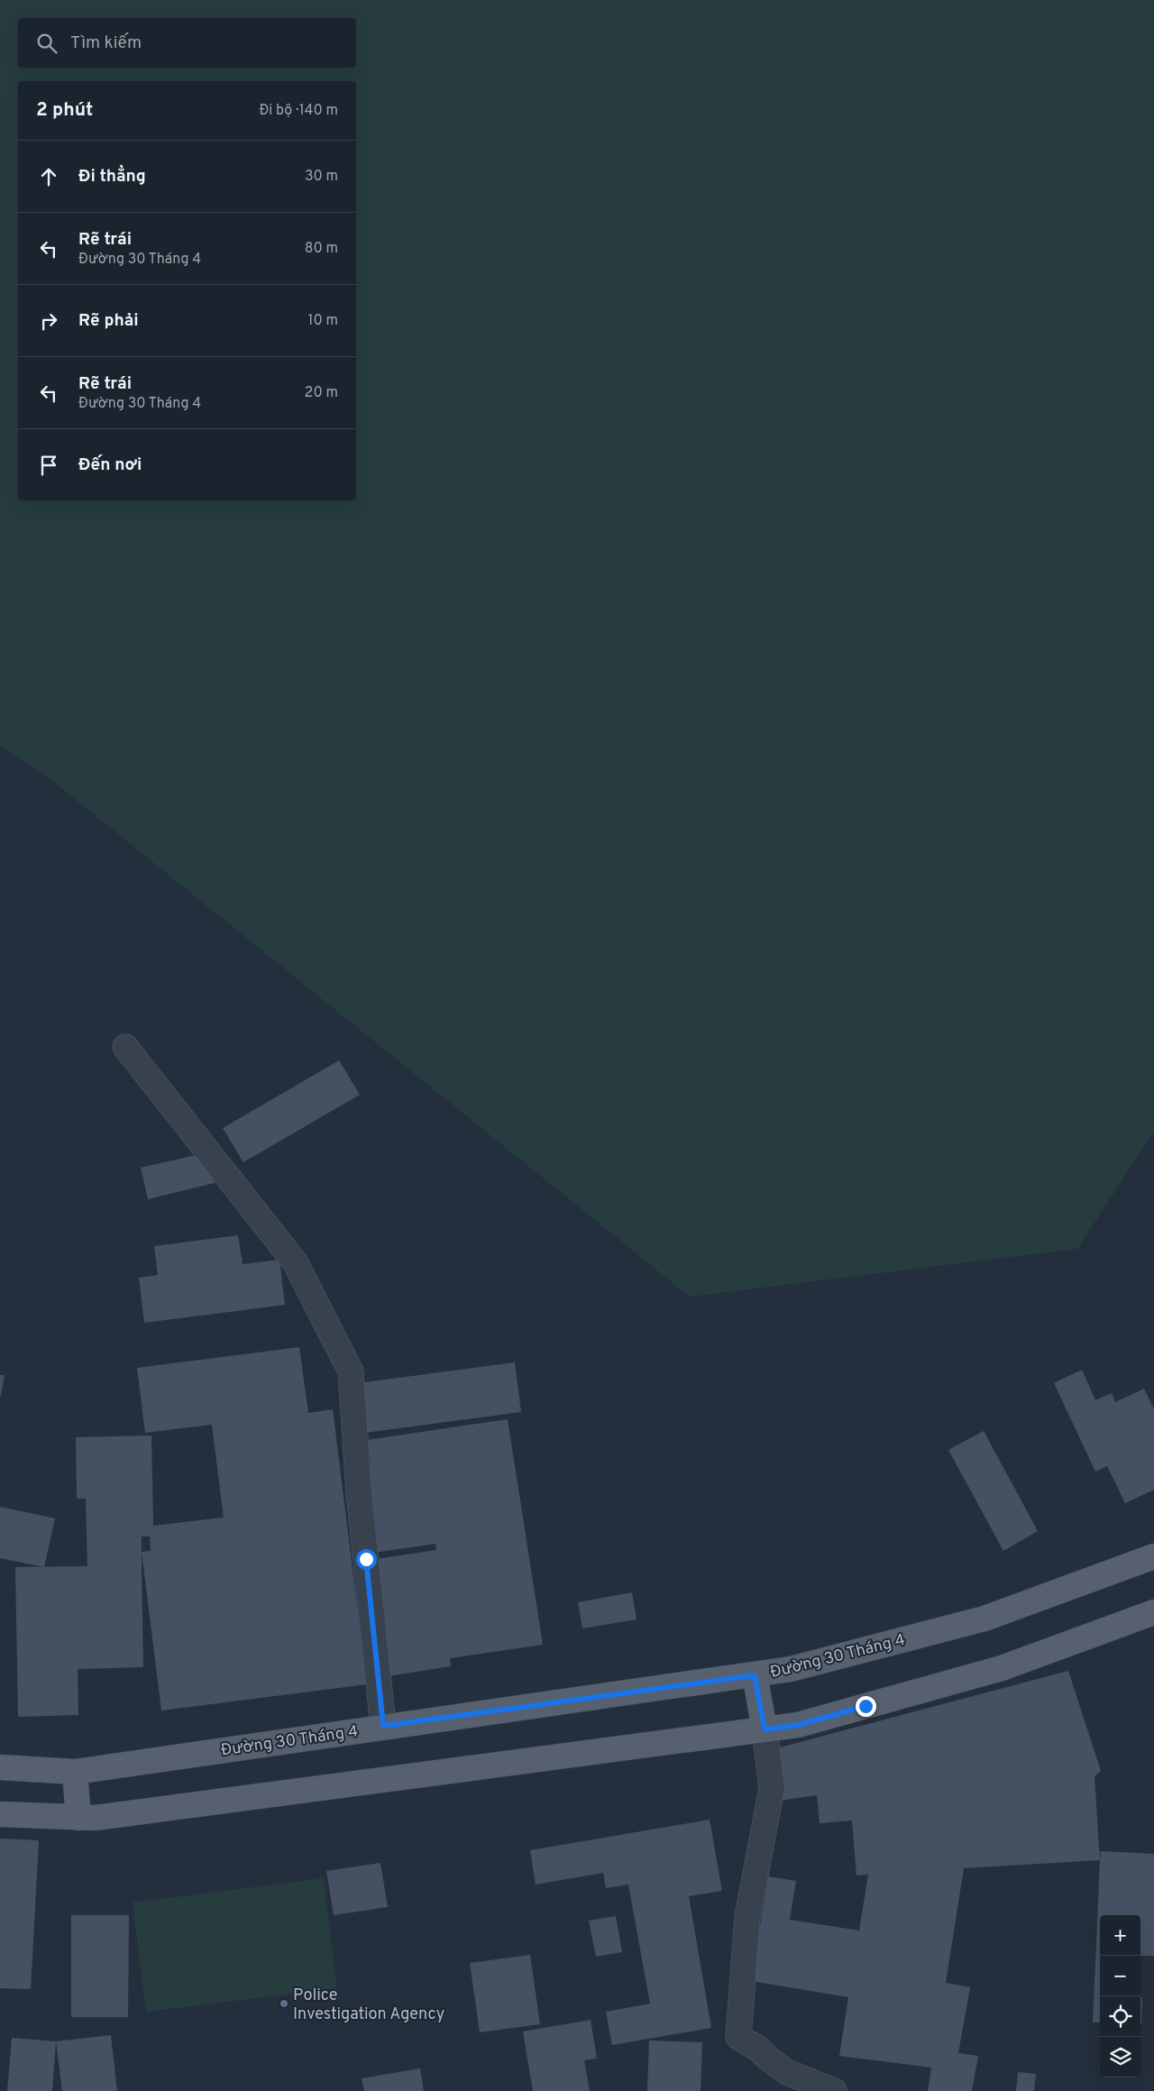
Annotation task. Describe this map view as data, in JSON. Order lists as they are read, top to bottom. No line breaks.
{"streets":{"main road":["Đường 30 Tháng 4"]},"places":["Police Investigation Agency"],"page":{"search":"Tìm kiếm","heading":["2 phút","Đi bộ · 140 m"],"list":[["Đi thẳng","30 m"],["Rẽ trái","Đường 30 Tháng 4","80 m"],["Rẽ phải","10 m"],["Rẽ trái","Đường 30 Tháng 4","20 m"],"Đến nơi"],"map_buttons":["+","−"]}}
